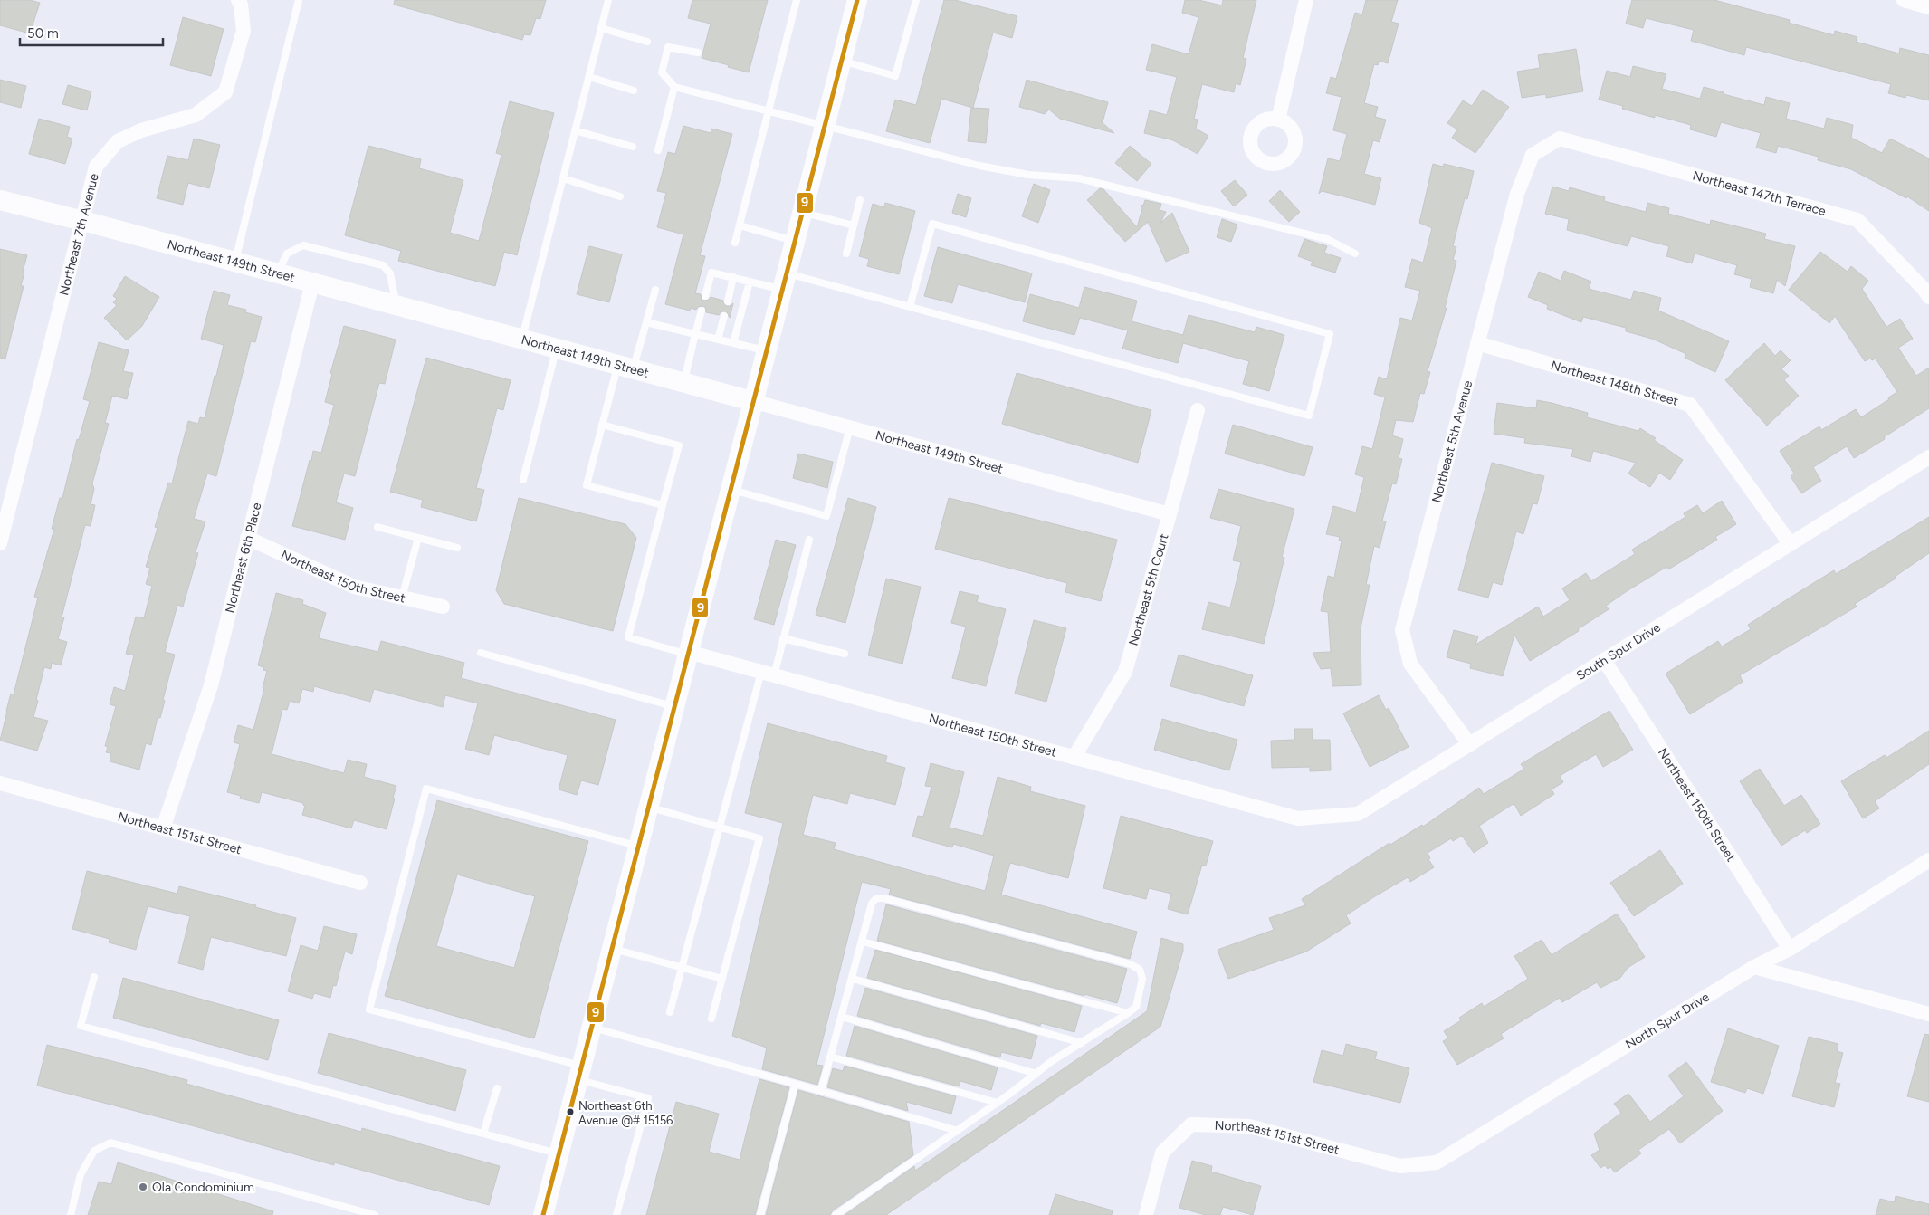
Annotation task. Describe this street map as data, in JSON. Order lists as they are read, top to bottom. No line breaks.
{"streets":{"main road":["Northeast 149th Street"],"street":["Northeast 147th Terrace","Northeast 7th Avenue","Northeast 148th Street","Northeast 5th Avenue","Northeast 6th Place","Northeast 150th Street","Northeast 5th Court","South Spur Drive","Northeast 151st Street","North Spur Drive"]},"crossings":[["Northeast 147th Terrace","Northeast 5th Avenue"],["Northeast 7th Avenue","Northeast 149th Street"],["Northeast 149th Street","Northeast 6th Place"],["Northeast 149th Street","Northeast 5th Court"],["Northeast 148th Street","Northeast 5th Avenue"],["Northeast 148th Street","South Spur Drive"],["Northeast 5th Avenue","South Spur Drive"],["Northeast 6th Place","Northeast 150th Street"],["Northeast 6th Place","Northeast 151st Street"],["Northeast 150th Street","Northeast 5th Court"],["Northeast 150th Street","South Spur Drive"],["Northeast 150th Street","North Spur Drive"],["Northeast 151st Street","North Spur Drive"]],"places":["Northeast 6th Avenue @# 15156","Ola Condominium"],"lines":["transit line 9"],"scale_bar":"50 m"}
